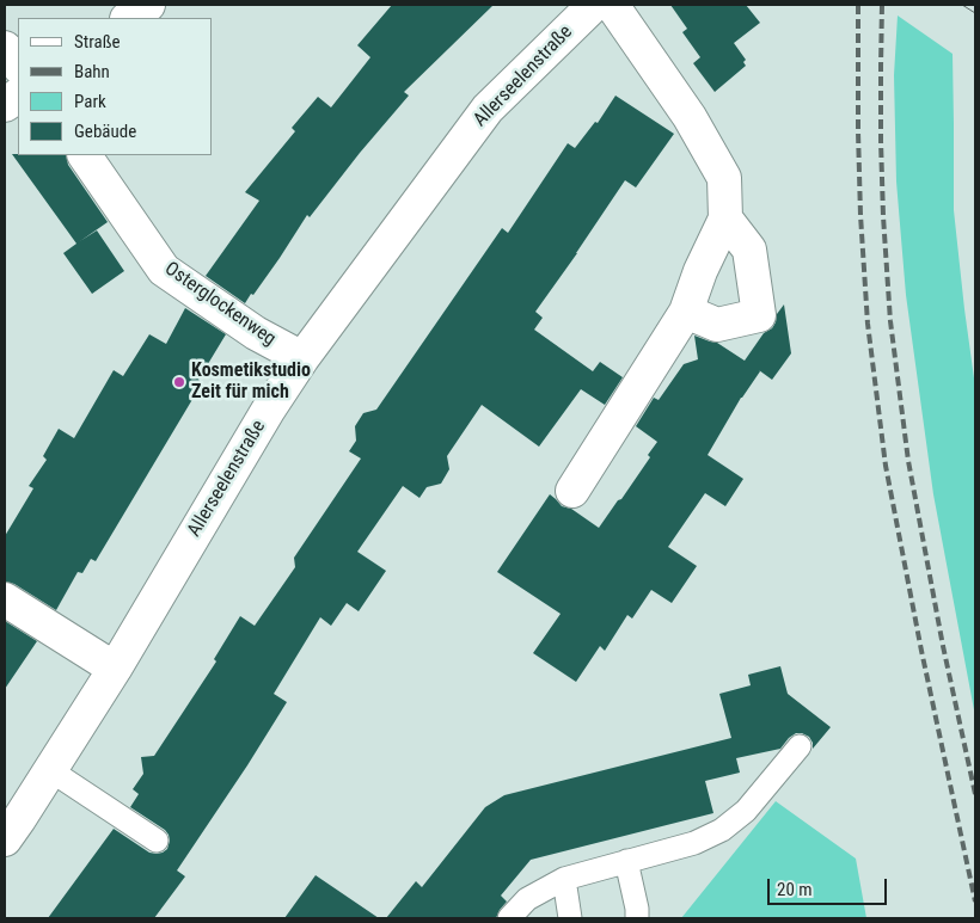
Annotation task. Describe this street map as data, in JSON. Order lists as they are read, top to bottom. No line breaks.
{"streets":{"street":["Allerseelenstraße","Osterglockenweg"]},"crossings":[["Allerseelenstraße","Osterglockenweg"]],"places":["Kosmetikstudio Zeit für mich"],"legend":["Straße","Bahn","Park","Gebäude"],"scale_bar":"20 m"}
